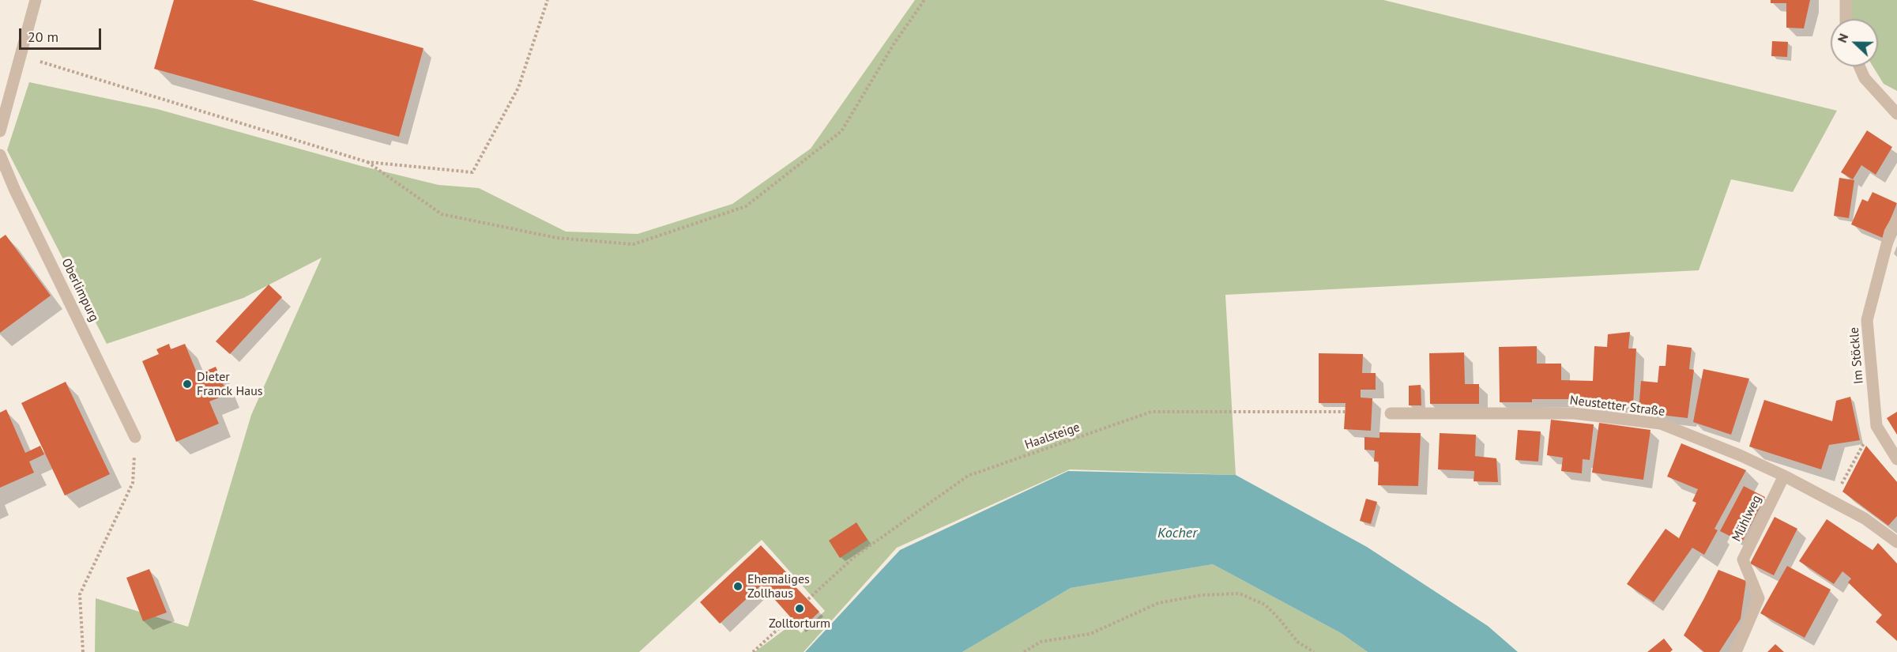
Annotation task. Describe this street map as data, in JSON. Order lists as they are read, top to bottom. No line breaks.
{"streets":{"street":["Oberlimpurg","Im Stöckle","Neustetter Straße","Mühlweg"],"path":["Haalsteige"]},"crossings":[["Neustetter Straße","Mühlweg"]],"water":["Kocher"],"places":["Dieter Franck Haus","Ehemaliges Zollhaus","Zolltorturm"],"scale_bar":"20 m","north":"left"}
